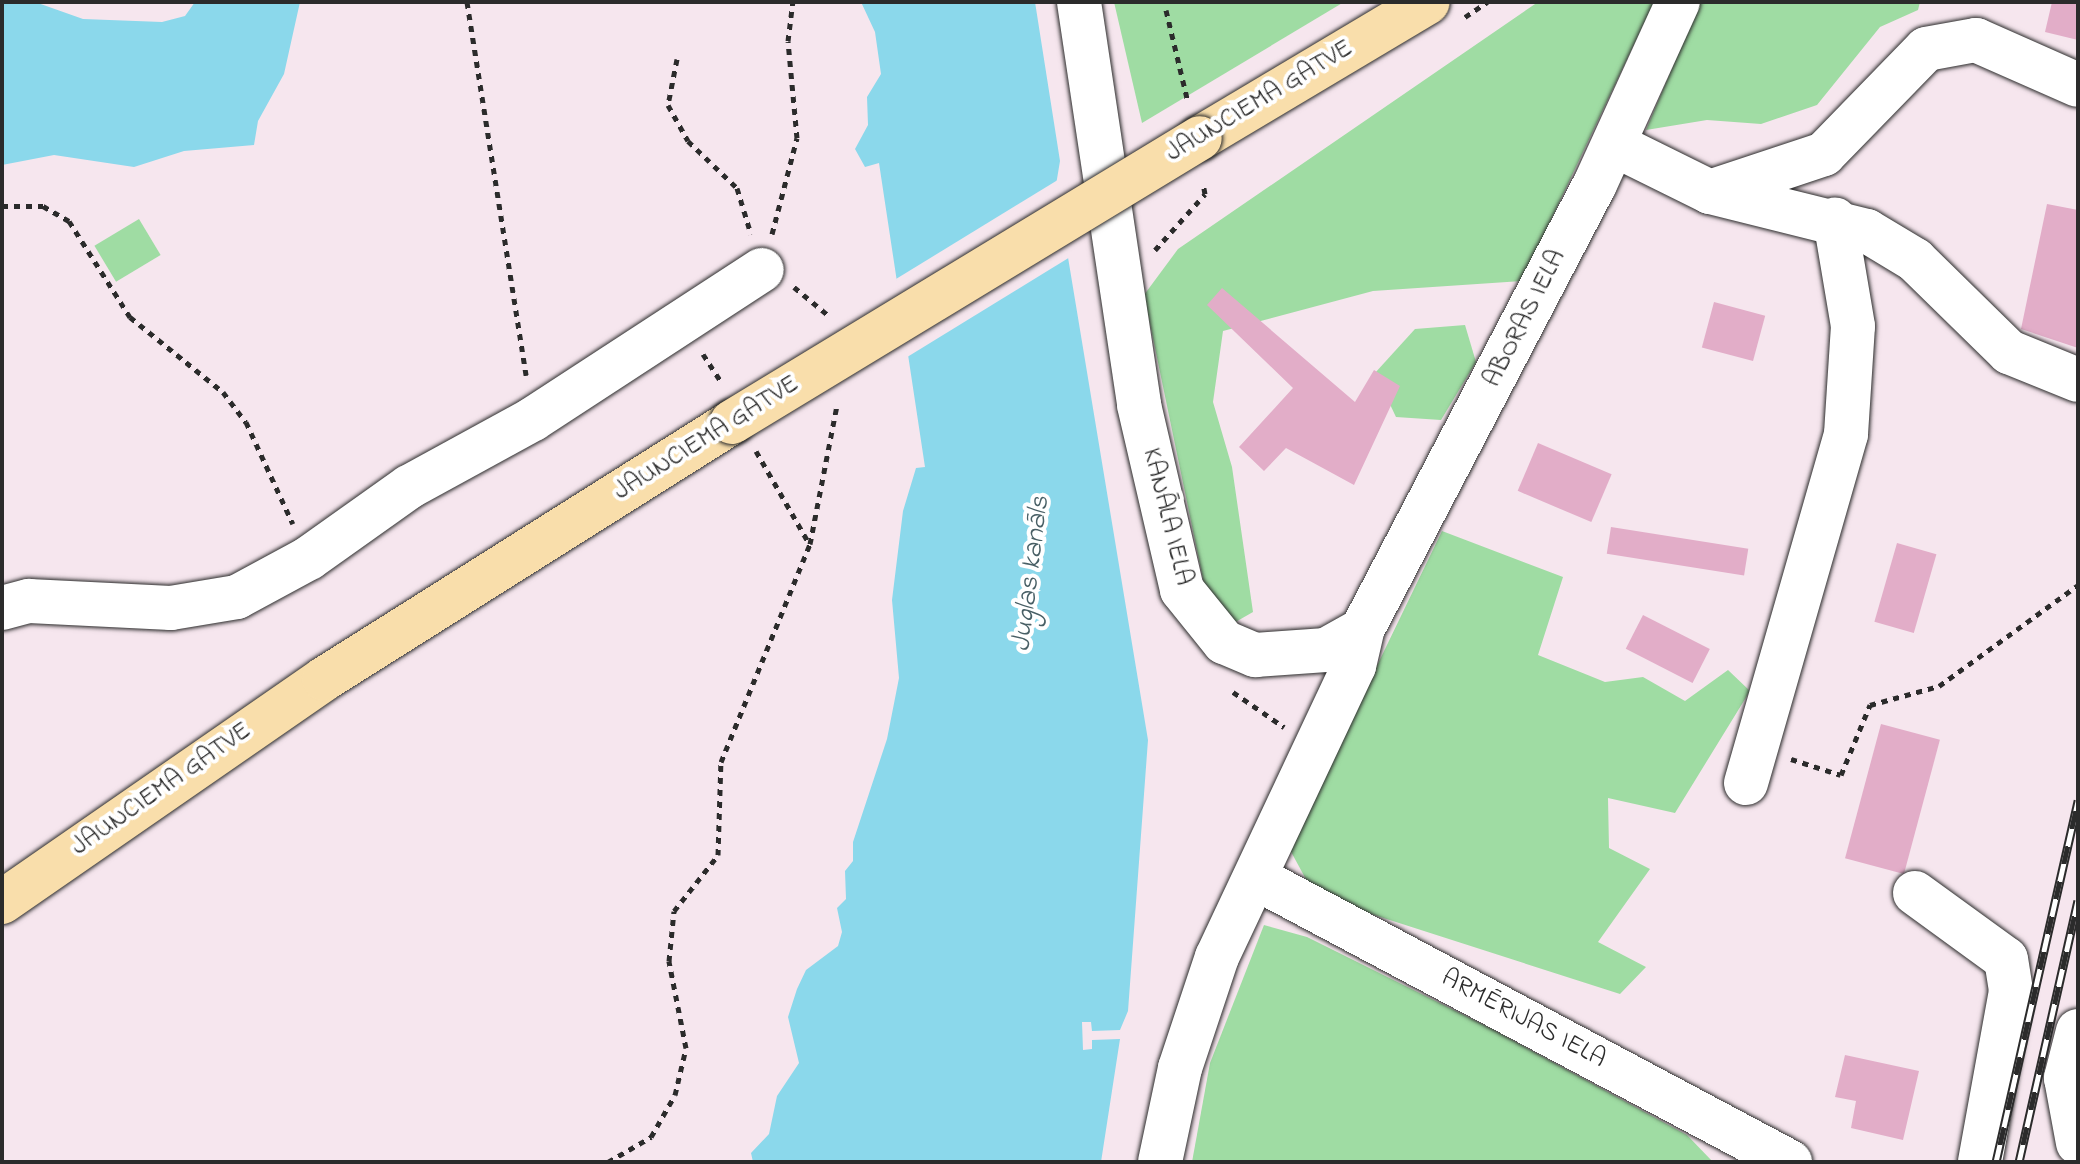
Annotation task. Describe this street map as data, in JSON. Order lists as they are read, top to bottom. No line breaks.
{"streets":{"main road":["JAUNCIEMA GATVE"],"street":["ABORAS IELA","KANĀLA IELA","ARMĒRIJAS IELA"]},"crossings":[["ABORAS IELA","KANĀLA IELA"]],"water":["Juglas kanāls"]}
